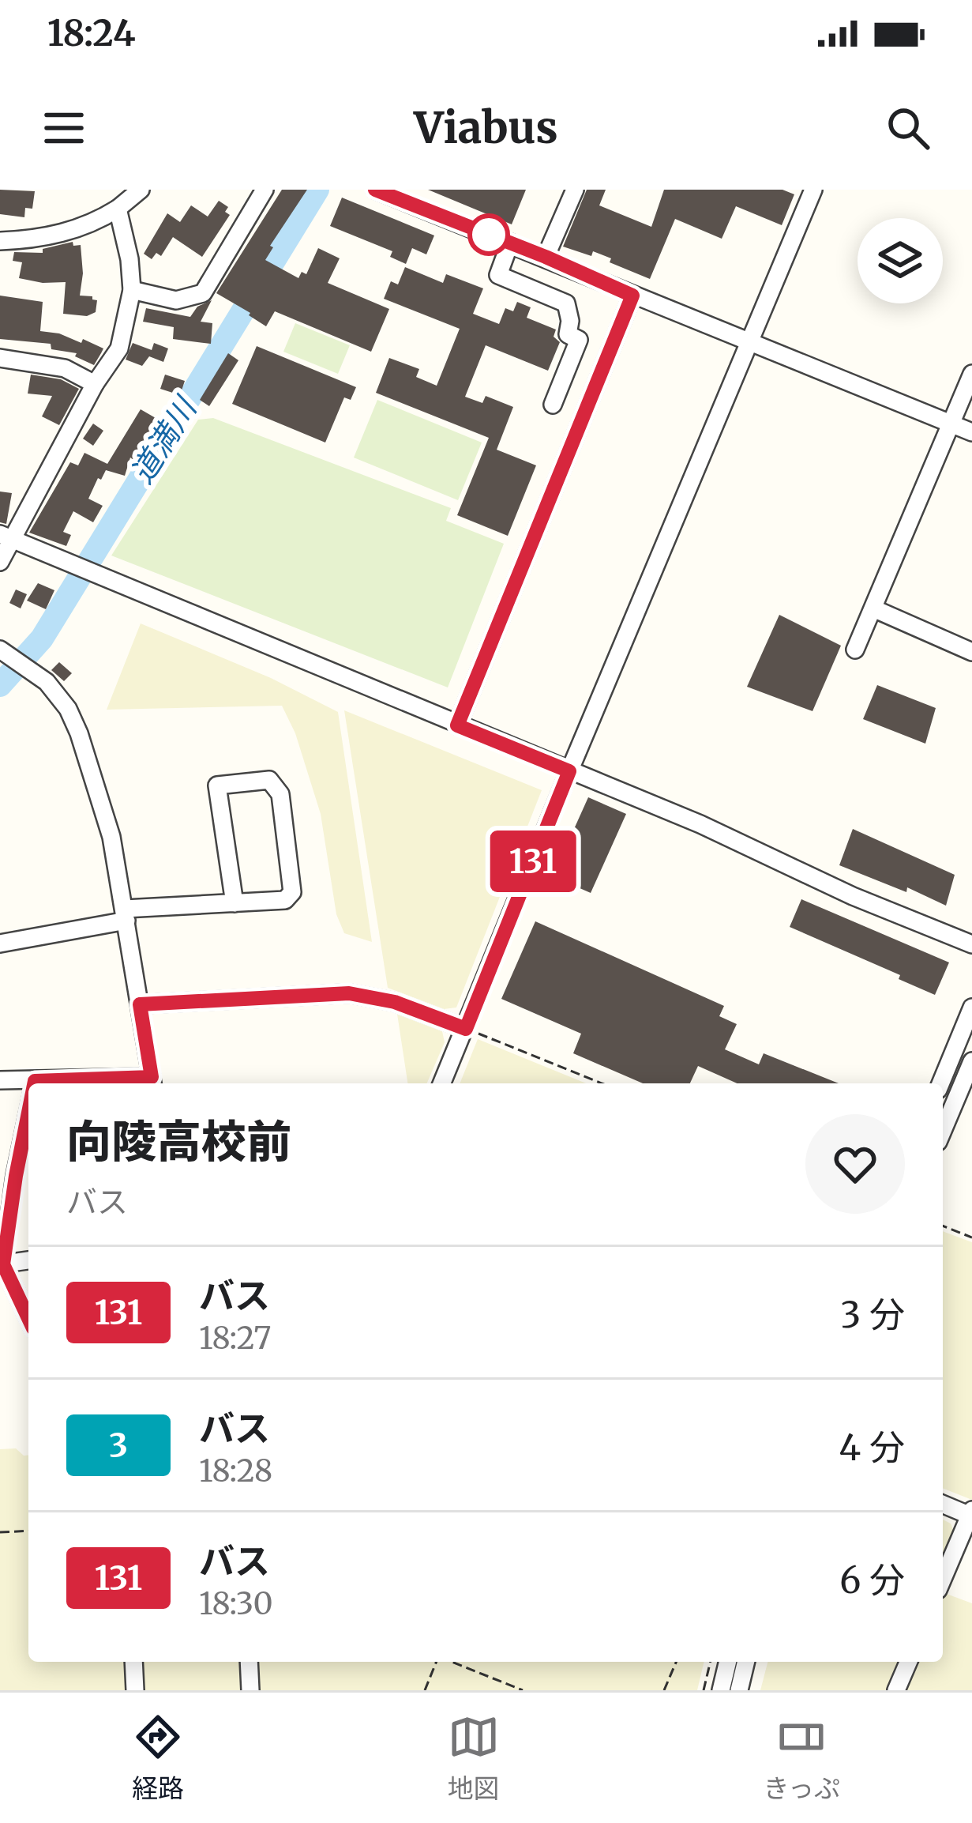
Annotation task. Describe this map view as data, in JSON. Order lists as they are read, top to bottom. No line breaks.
{"water":["道満川"],"lines":["bus line 131"],"page":{"status":"18:24","header":"Viabus","on_map":"131","heading":["向陵高校前","バス"],"list":[{"mark":"131","name":"バス","note":"18:27","value":"3 分"},{"mark":"3","name":"バス","note":"18:28","value":"4 分"},{"mark":"131","name":"バス","note":"18:30","value":"6 分"}],"tabs":["経路","地図","きっぷ"]}}
